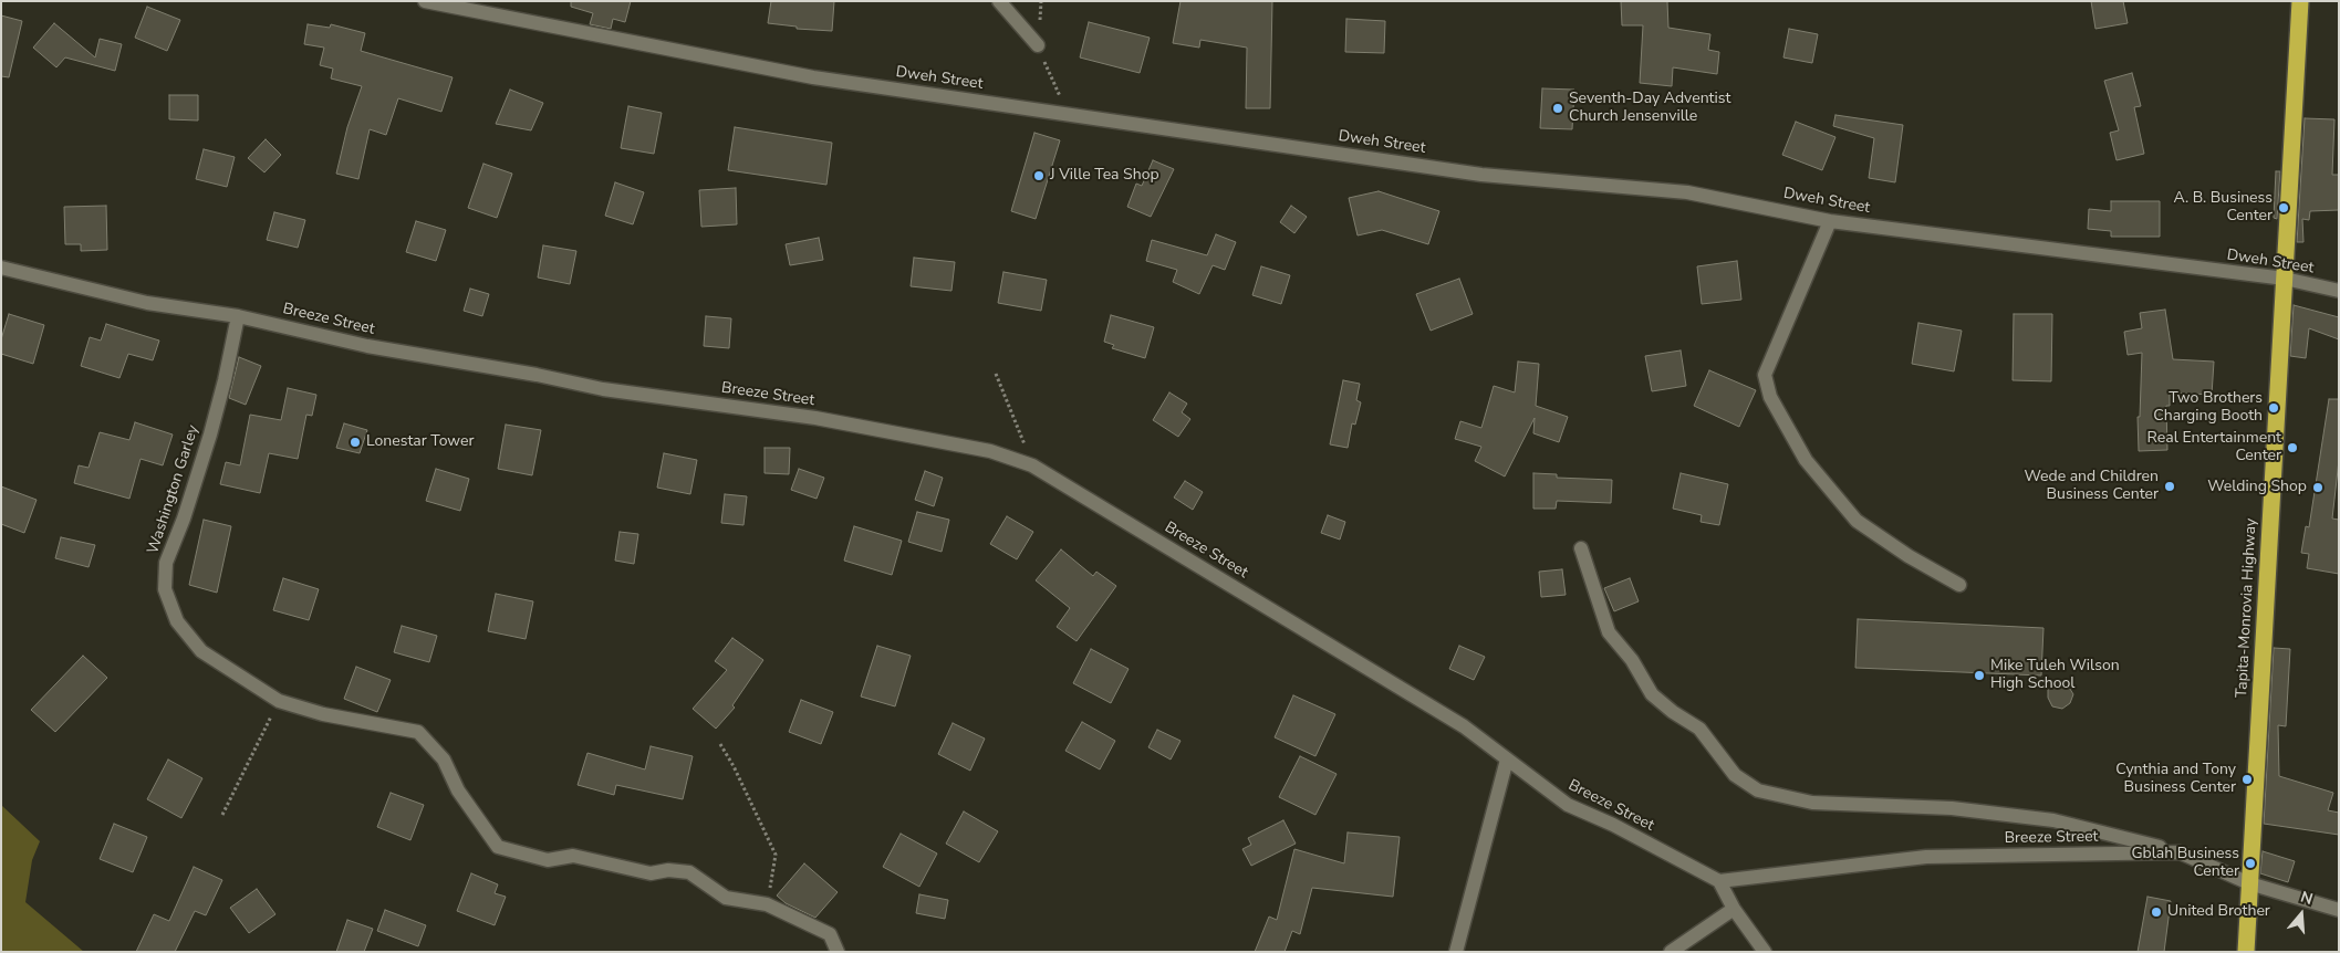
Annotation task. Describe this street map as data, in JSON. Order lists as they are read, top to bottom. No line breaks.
{"streets":{"highway":["Tapita-Monrovia Highway"],"street":["Dweh Street","Breeze Street","Washington Garley"]},"crossings":[["Dweh Street","Tapita-Monrovia Highway"],["Breeze Street","Washington Garley"],["Breeze Street","Tapita-Monrovia Highway"]],"places":["Seventh-Day Adventist Church Jensenville","J Ville Tea Shop","A. B. Business Center","Two Brothers Charging Booth","Lonestar Tower","Real Entertainment Center","Wede and Children Business Center","Welding Shop","Mike Tuleh Wilson High School","Cynthia and Tony Business Center","Gblah Business Center","United Brother"],"north":"top"}
